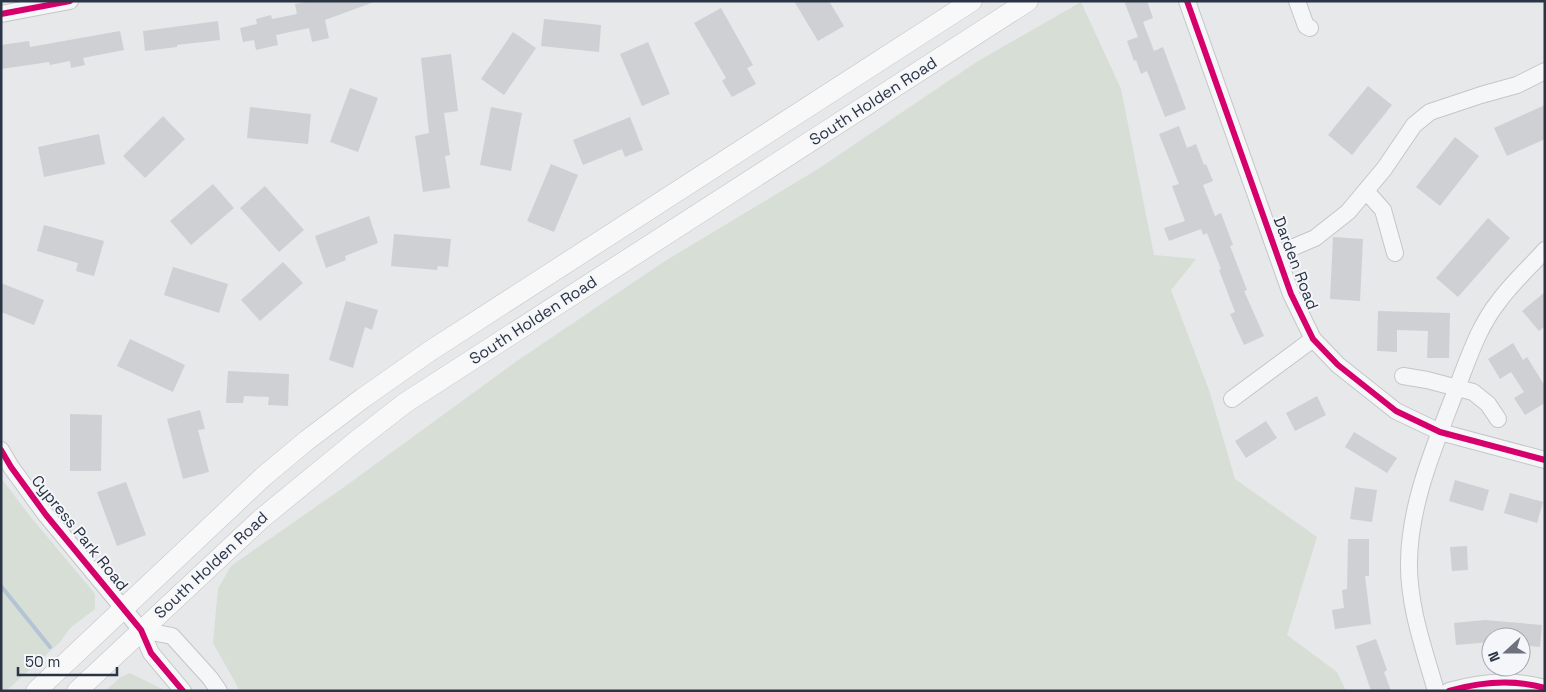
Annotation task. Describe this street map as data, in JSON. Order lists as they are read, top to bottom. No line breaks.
{"streets":{"main road":["South Holden Road"],"street":["Darden Road","Cypress Park Road"]},"crossings":[["South Holden Road","Cypress Park Road"]],"scale_bar":"50 m","north":"left"}
